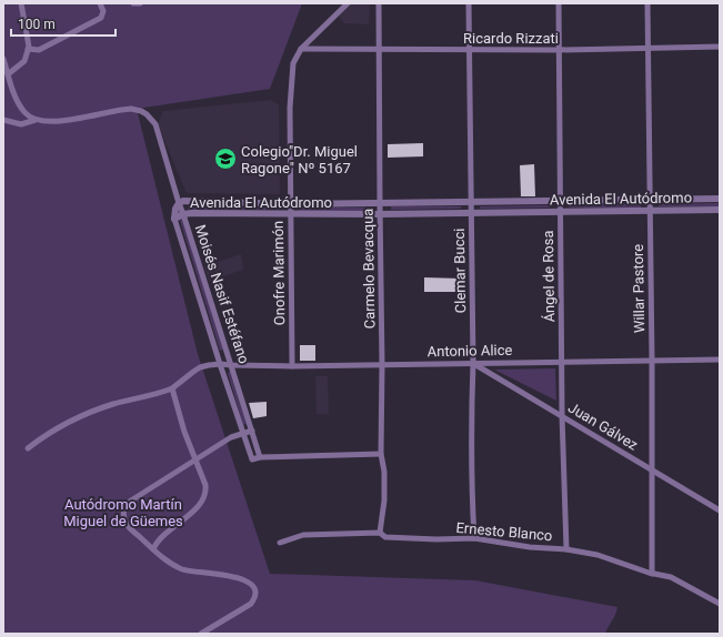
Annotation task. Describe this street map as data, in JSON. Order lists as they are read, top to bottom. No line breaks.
{"streets":{"street":["Ricardo Rizzati","Avenida El Autódromo","Carmelo Bevacqua","Clemar Bucci","Onofre Marimón","Ángel de Rosa","Willar Pastore","Moisés Nasif Estéfano","Antonio Alice","Juan Gálvez","Ernesto Blanco"]},"crossings":[["Ricardo Rizzati","Carmelo Bevacqua"],["Ricardo Rizzati","Clemar Bucci"],["Ricardo Rizzati","Onofre Marimón"],["Ricardo Rizzati","Ángel de Rosa"],["Ricardo Rizzati","Willar Pastore"],["Avenida El Autódromo","Carmelo Bevacqua"],["Avenida El Autódromo","Clemar Bucci"],["Avenida El Autódromo","Onofre Marimón"],["Avenida El Autódromo","Ángel de Rosa"],["Avenida El Autódromo","Willar Pastore"],["Avenida El Autódromo","Moisés Nasif Estéfano"],["Carmelo Bevacqua","Antonio Alice"],["Carmelo Bevacqua","Ernesto Blanco"],["Clemar Bucci","Antonio Alice"],["Clemar Bucci","Juan Gálvez"],["Clemar Bucci","Ernesto Blanco"],["Onofre Marimón","Antonio Alice"],["Ángel de Rosa","Antonio Alice"],["Ángel de Rosa","Juan Gálvez"],["Ángel de Rosa","Ernesto Blanco"],["Willar Pastore","Antonio Alice"],["Willar Pastore","Juan Gálvez"],["Willar Pastore","Ernesto Blanco"],["Moisés Nasif Estéfano","Antonio Alice"],["Antonio Alice","Juan Gálvez"]],"parks":["Autódromo Martín Miguel de Güemes"],"places":{"school or university":["Colegio\"Dr. Miguel Ragone\" Nº 5167"]},"scale_bar":"100 m"}
